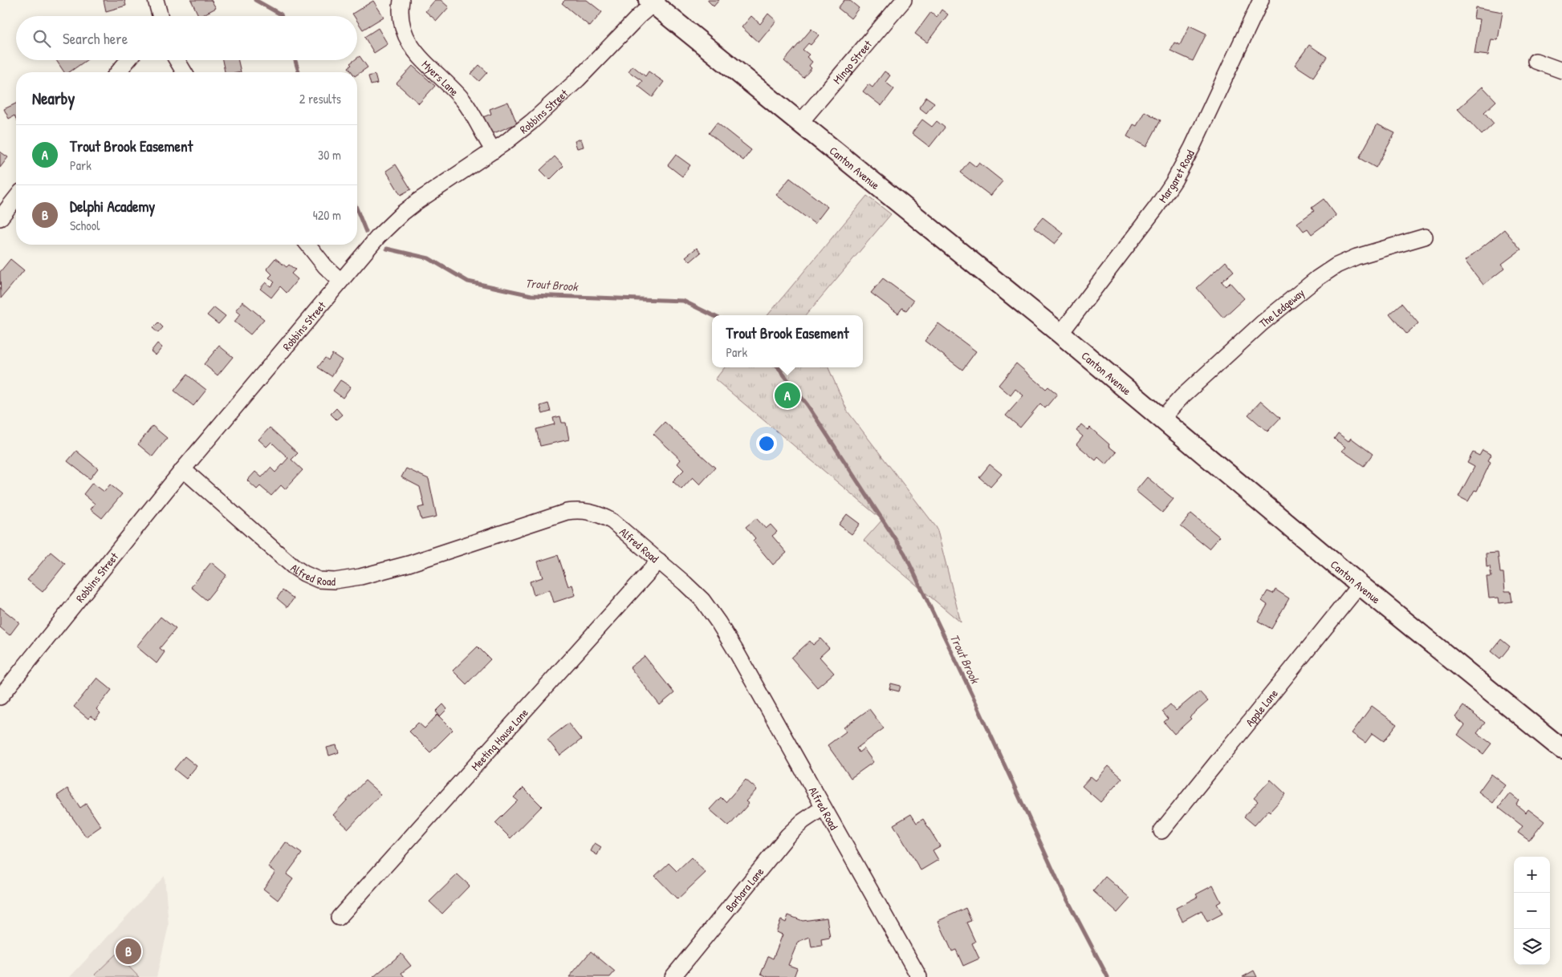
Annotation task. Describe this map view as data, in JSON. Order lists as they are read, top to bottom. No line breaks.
{"streets":{"main road":["Canton Avenue"],"street":["Mingo Street","Myers Lane","Robbins Street","Margaret Road","The Ledgeway","Alfred Road","Apple Lane","Meeting House Lane","Barbara Lane"]},"crossings":[["Mingo Street","Canton Avenue"],["Myers Lane","Robbins Street"],["Robbins Street","Canton Avenue"],["Robbins Street","Alfred Road"],["Canton Avenue","Margaret Road"],["Canton Avenue","The Ledgeway"],["Canton Avenue","Apple Lane"],["Alfred Road","Meeting House Lane"],["Alfred Road","Barbara Lane"]],"water":["Trout Brook"],"page":{"search":"Search here","heading":["Nearby","2 results"],"list":[{"mark":"A","name":"Trout Brook Easement","note":"Park","value":"30 m"},{"mark":"B","name":"Delphi Academy","note":"School","value":"420 m"}],"popup":["Trout Brook Easement","Park"],"pins":["A","B"],"map_buttons":["+","−"]}}
